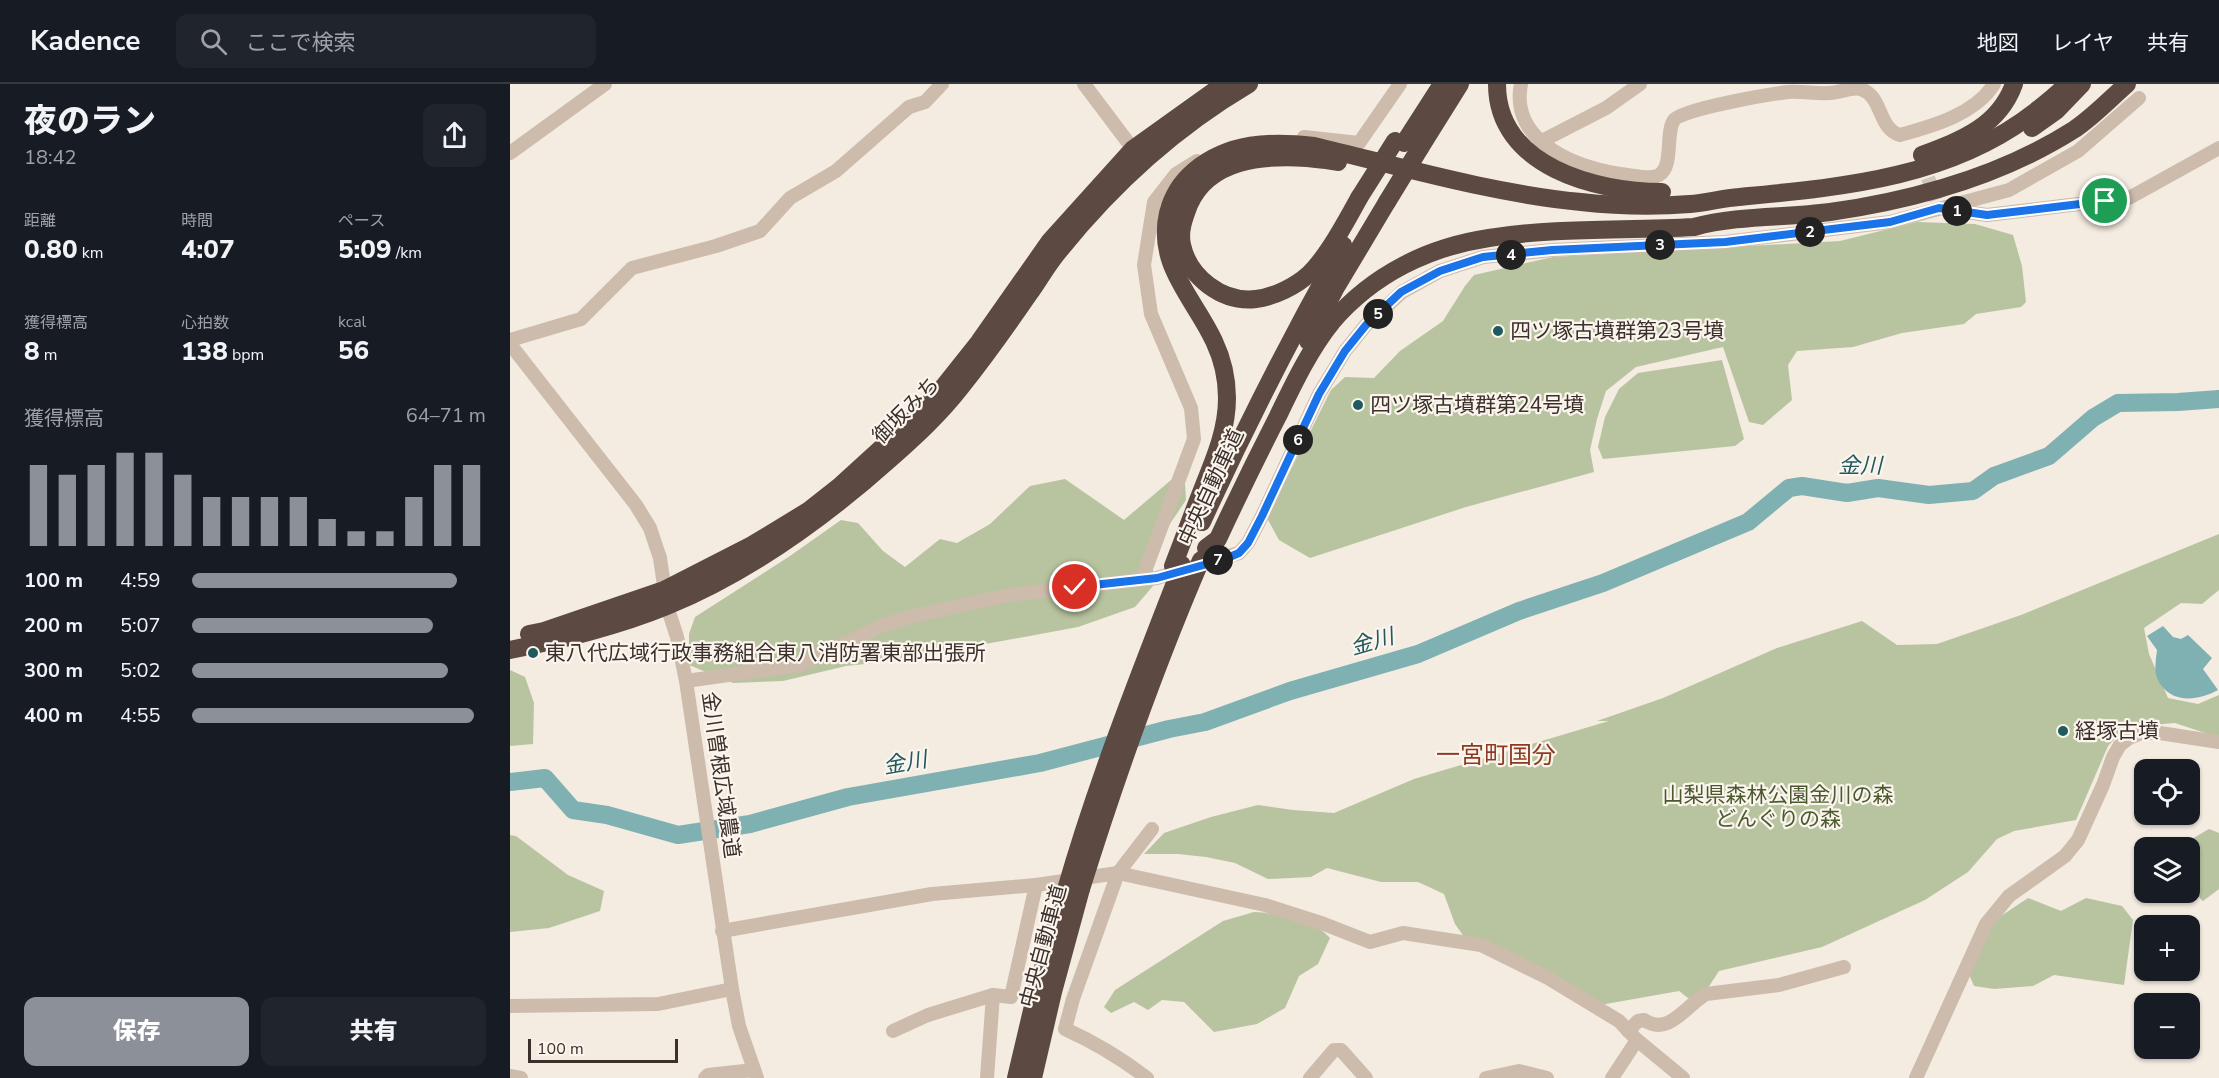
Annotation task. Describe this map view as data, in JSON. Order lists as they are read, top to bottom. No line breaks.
{"streets":{"highway":["御坂みち","中央自動車道"],"street":["金川曽根広域農道"]},"crossings":[["御坂みち","金川曽根広域農道"]],"districts":["一宮町国分"],"water":["金川"],"parks":["山梨県森林公園金川の森 どんぐりの森"],"places":["四ツ塚古墳群第23号墳","四ツ塚古墳群第24号墳","東八代広域行政事務組合東八消防署東部出張所","経塚古墳"],"scale_bar":"100 m","page":{"header":"Kadence","search":"ここで検索","nav":["地図","レイヤ","共有"],"heading":["夜のラン","18:42"],"stats":[["距離","0.80 km"],["時間","4:07"],["ペース","5:09 /km"],["獲得標高","8 m"],["心拍数","138 bpm"],["kcal","56"]],"pins":["1","2","3","4","5","6","7"],"chart":["獲得標高","64–71 m"],"list":[{"name":"100 m","note":"4:59"},{"name":"200 m","note":"5:07"},{"name":"300 m","note":"5:02"},{"name":"400 m","note":"4:55"}],"map_buttons":["+","−"],"buttons":["保存","共有"],"scale":"100 m"}}
